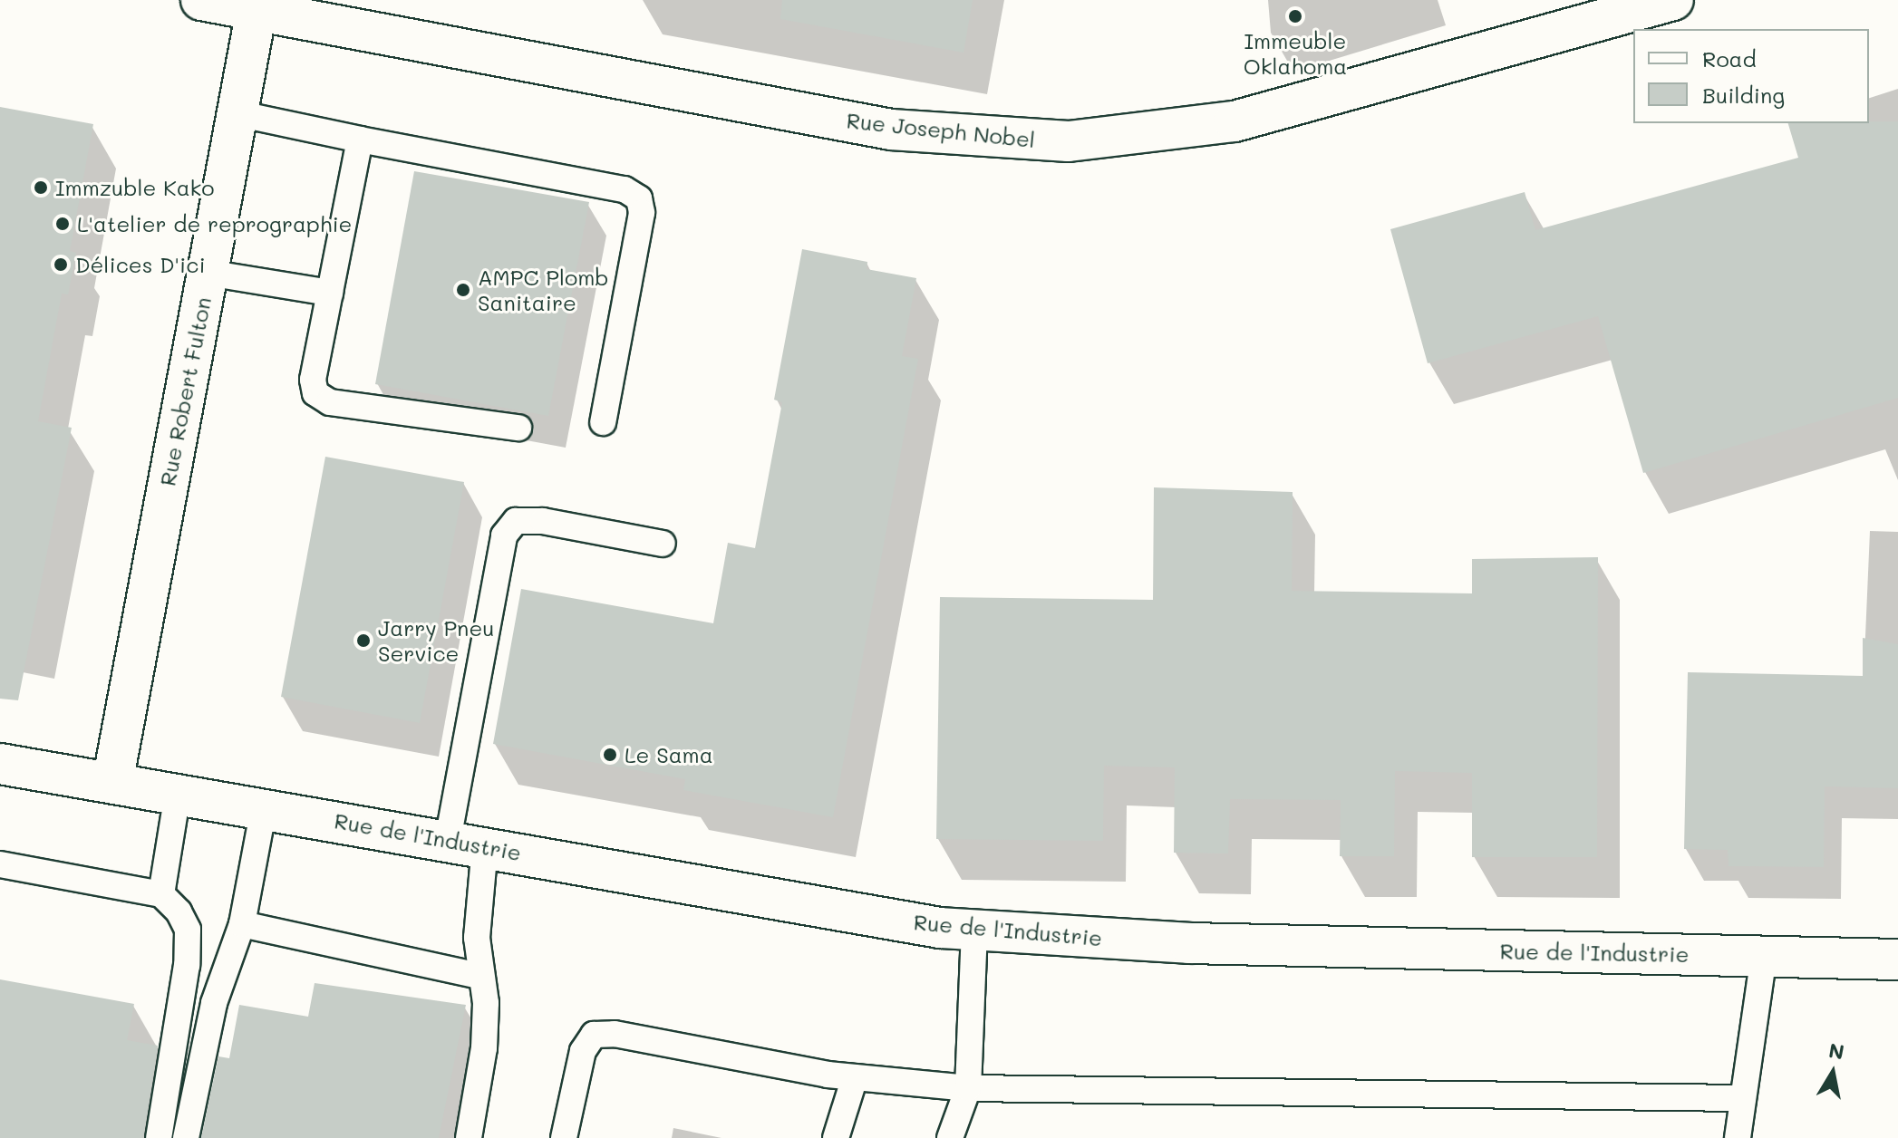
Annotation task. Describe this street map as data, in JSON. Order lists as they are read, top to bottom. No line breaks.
{"streets":{"street":["Rue Joseph Nobel","Rue Robert Fulton","Rue de l'Industrie"]},"crossings":[["Rue Joseph Nobel","Rue Robert Fulton"],["Rue Robert Fulton","Rue de l'Industrie"]],"places":["Immeuble Oklahoma","Immzuble Kako","L'atelier de reprographie","Délices D'ici","AMPC Plomb Sanitaire","Jarry Pneu Service","Le Sama"],"legend":["Road","Building"],"north":"top"}
